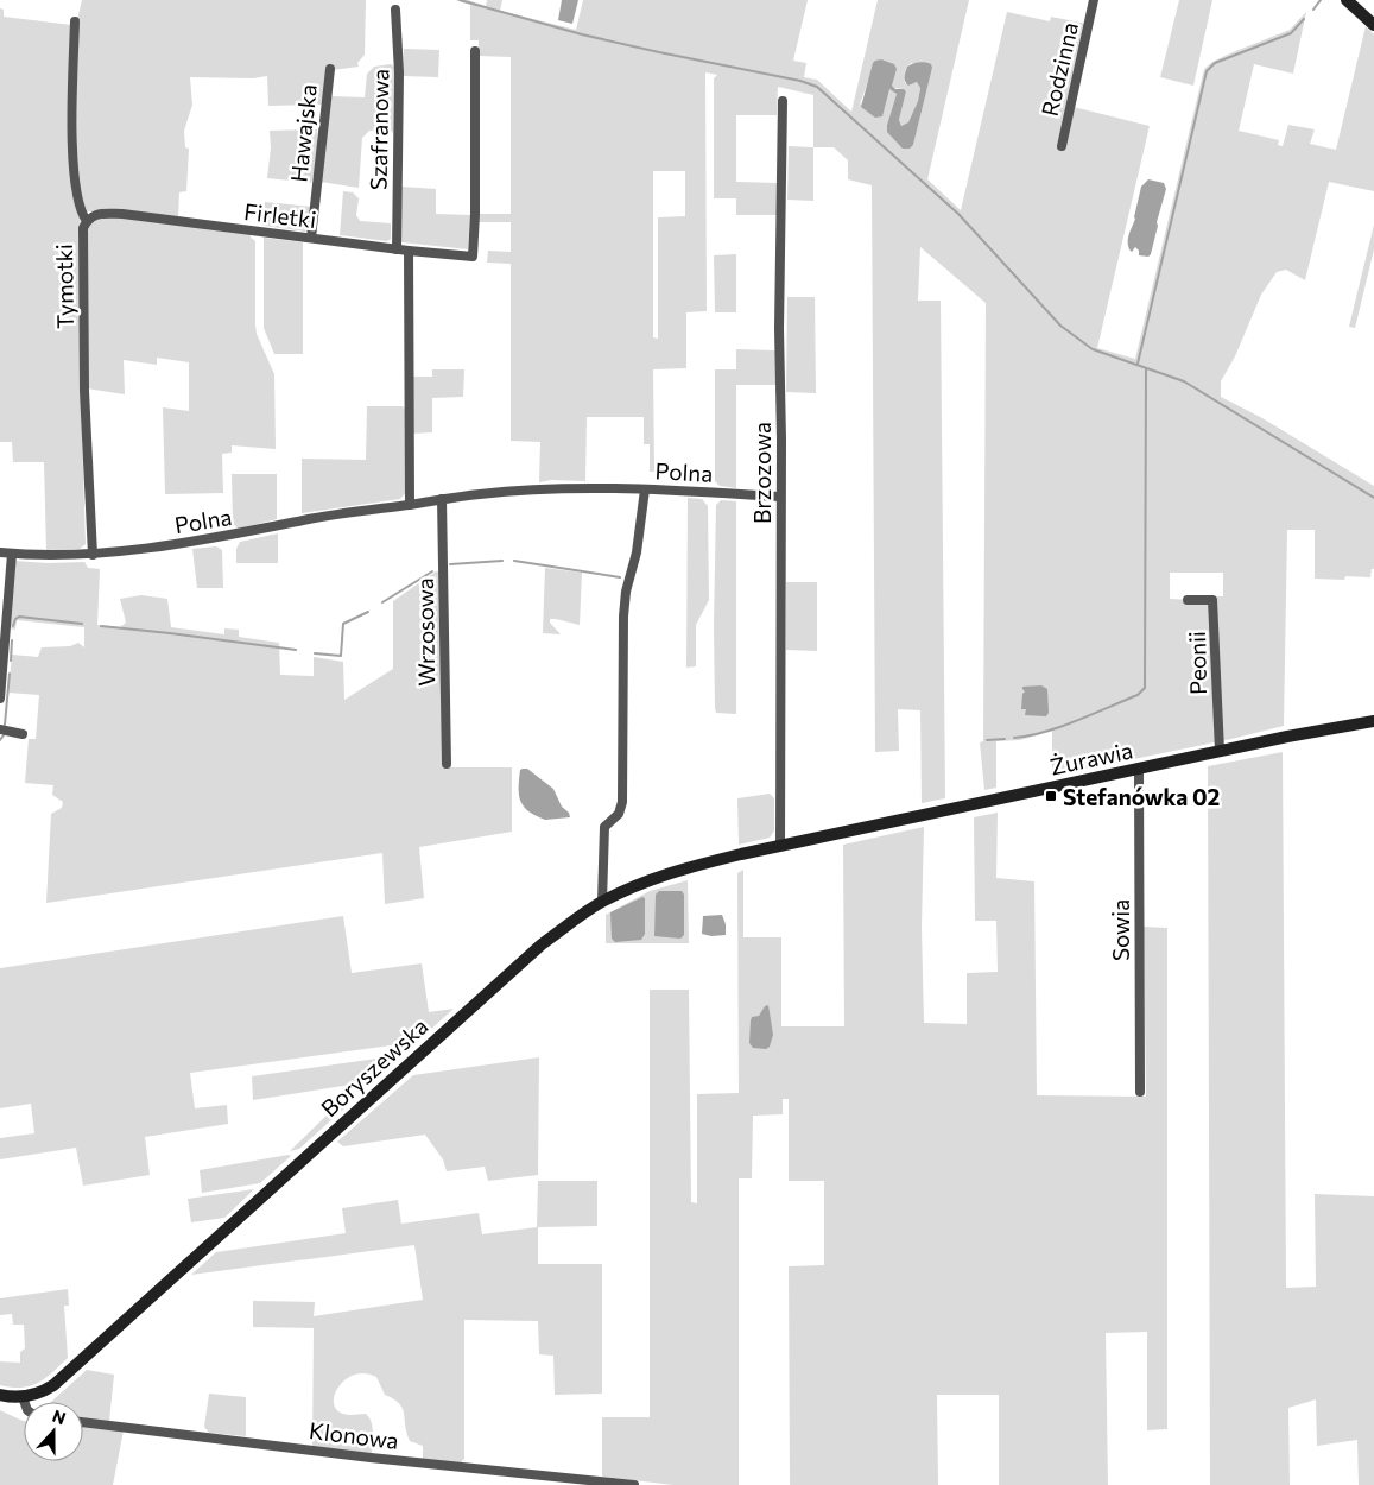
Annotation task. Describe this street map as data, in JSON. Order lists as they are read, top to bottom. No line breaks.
{"streets":{"main road":["Żurawia","Boryszewska"],"street":["Rodzinna","Szafranowa","Hawajska","Firletki","Tymotki","Polna","Brzozowa","Wrzosowa","Peonii","Sowia","Klonowa"]},"crossings":[["Szafranowa","Firletki"],["Hawajska","Firletki"],["Firletki","Tymotki"],["Tymotki","Polna"],["Polna","Brzozowa"],["Polna","Wrzosowa"],["Brzozowa","Boryszewska"],["Peonii","Żurawia"],["Żurawia","Sowia"],["Żurawia","Boryszewska"]],"places":{"transit":["Stefanówka 02"]},"north":"top"}
